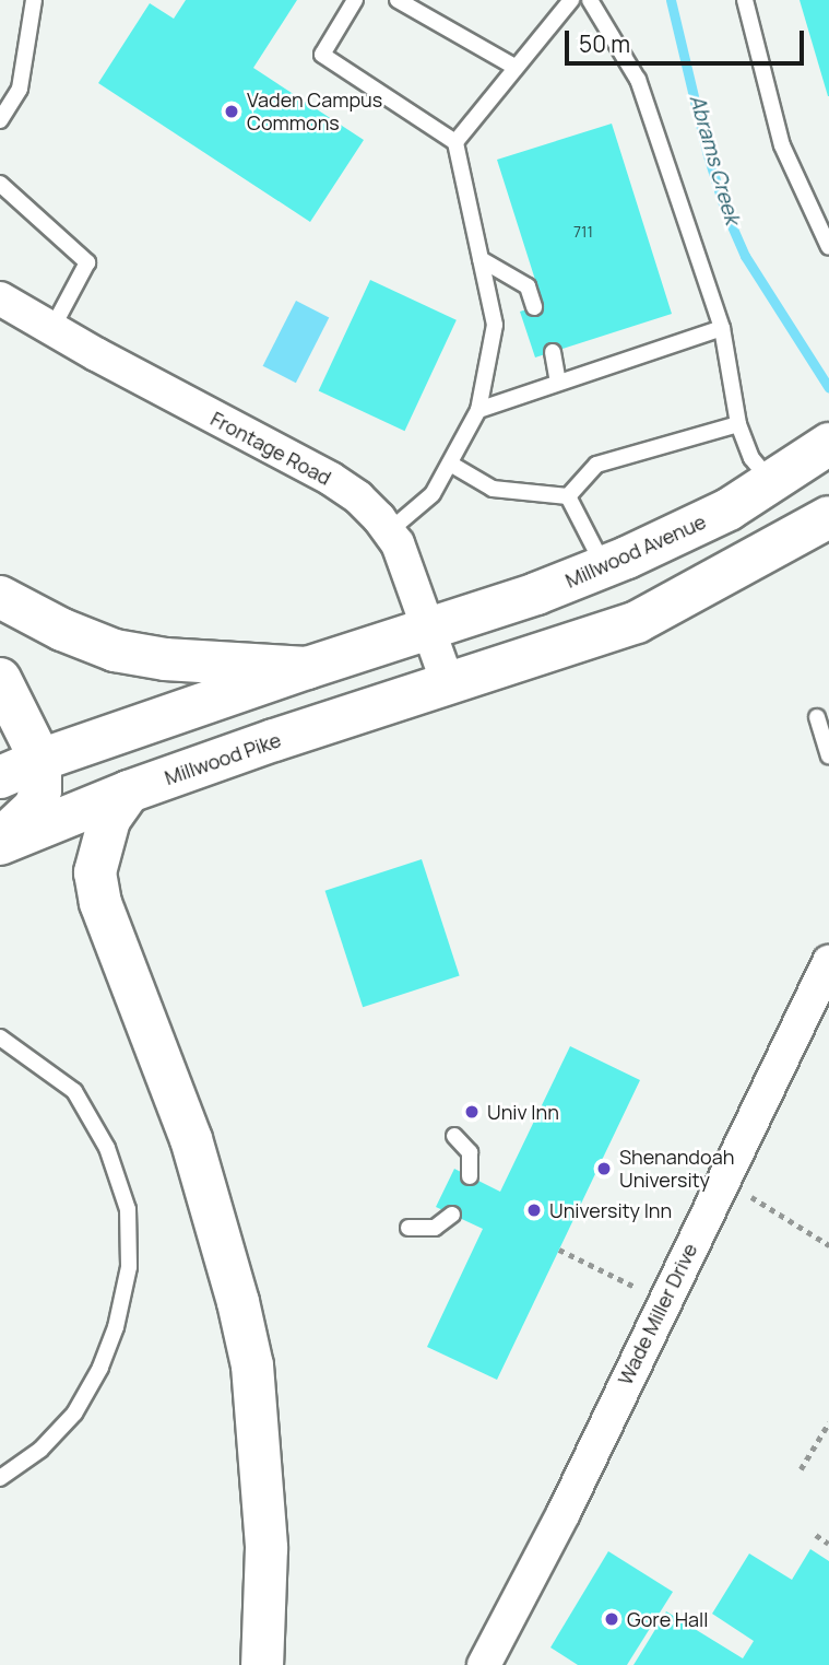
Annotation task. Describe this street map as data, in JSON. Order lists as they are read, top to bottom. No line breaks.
{"streets":{"main road":["Millwood Avenue","Millwood Pike"],"street":["Frontage Road","Wade Miller Drive"]},"crossings":[["Frontage Road","Millwood Avenue"],["Frontage Road","Millwood Pike"]],"water":["Abrams Creek"],"places":["Vaden Campus Commons","Univ Inn","Shenandoah University","University Inn","Gore Hall"],"house_numbers":["711"],"scale_bar":"50 m"}
